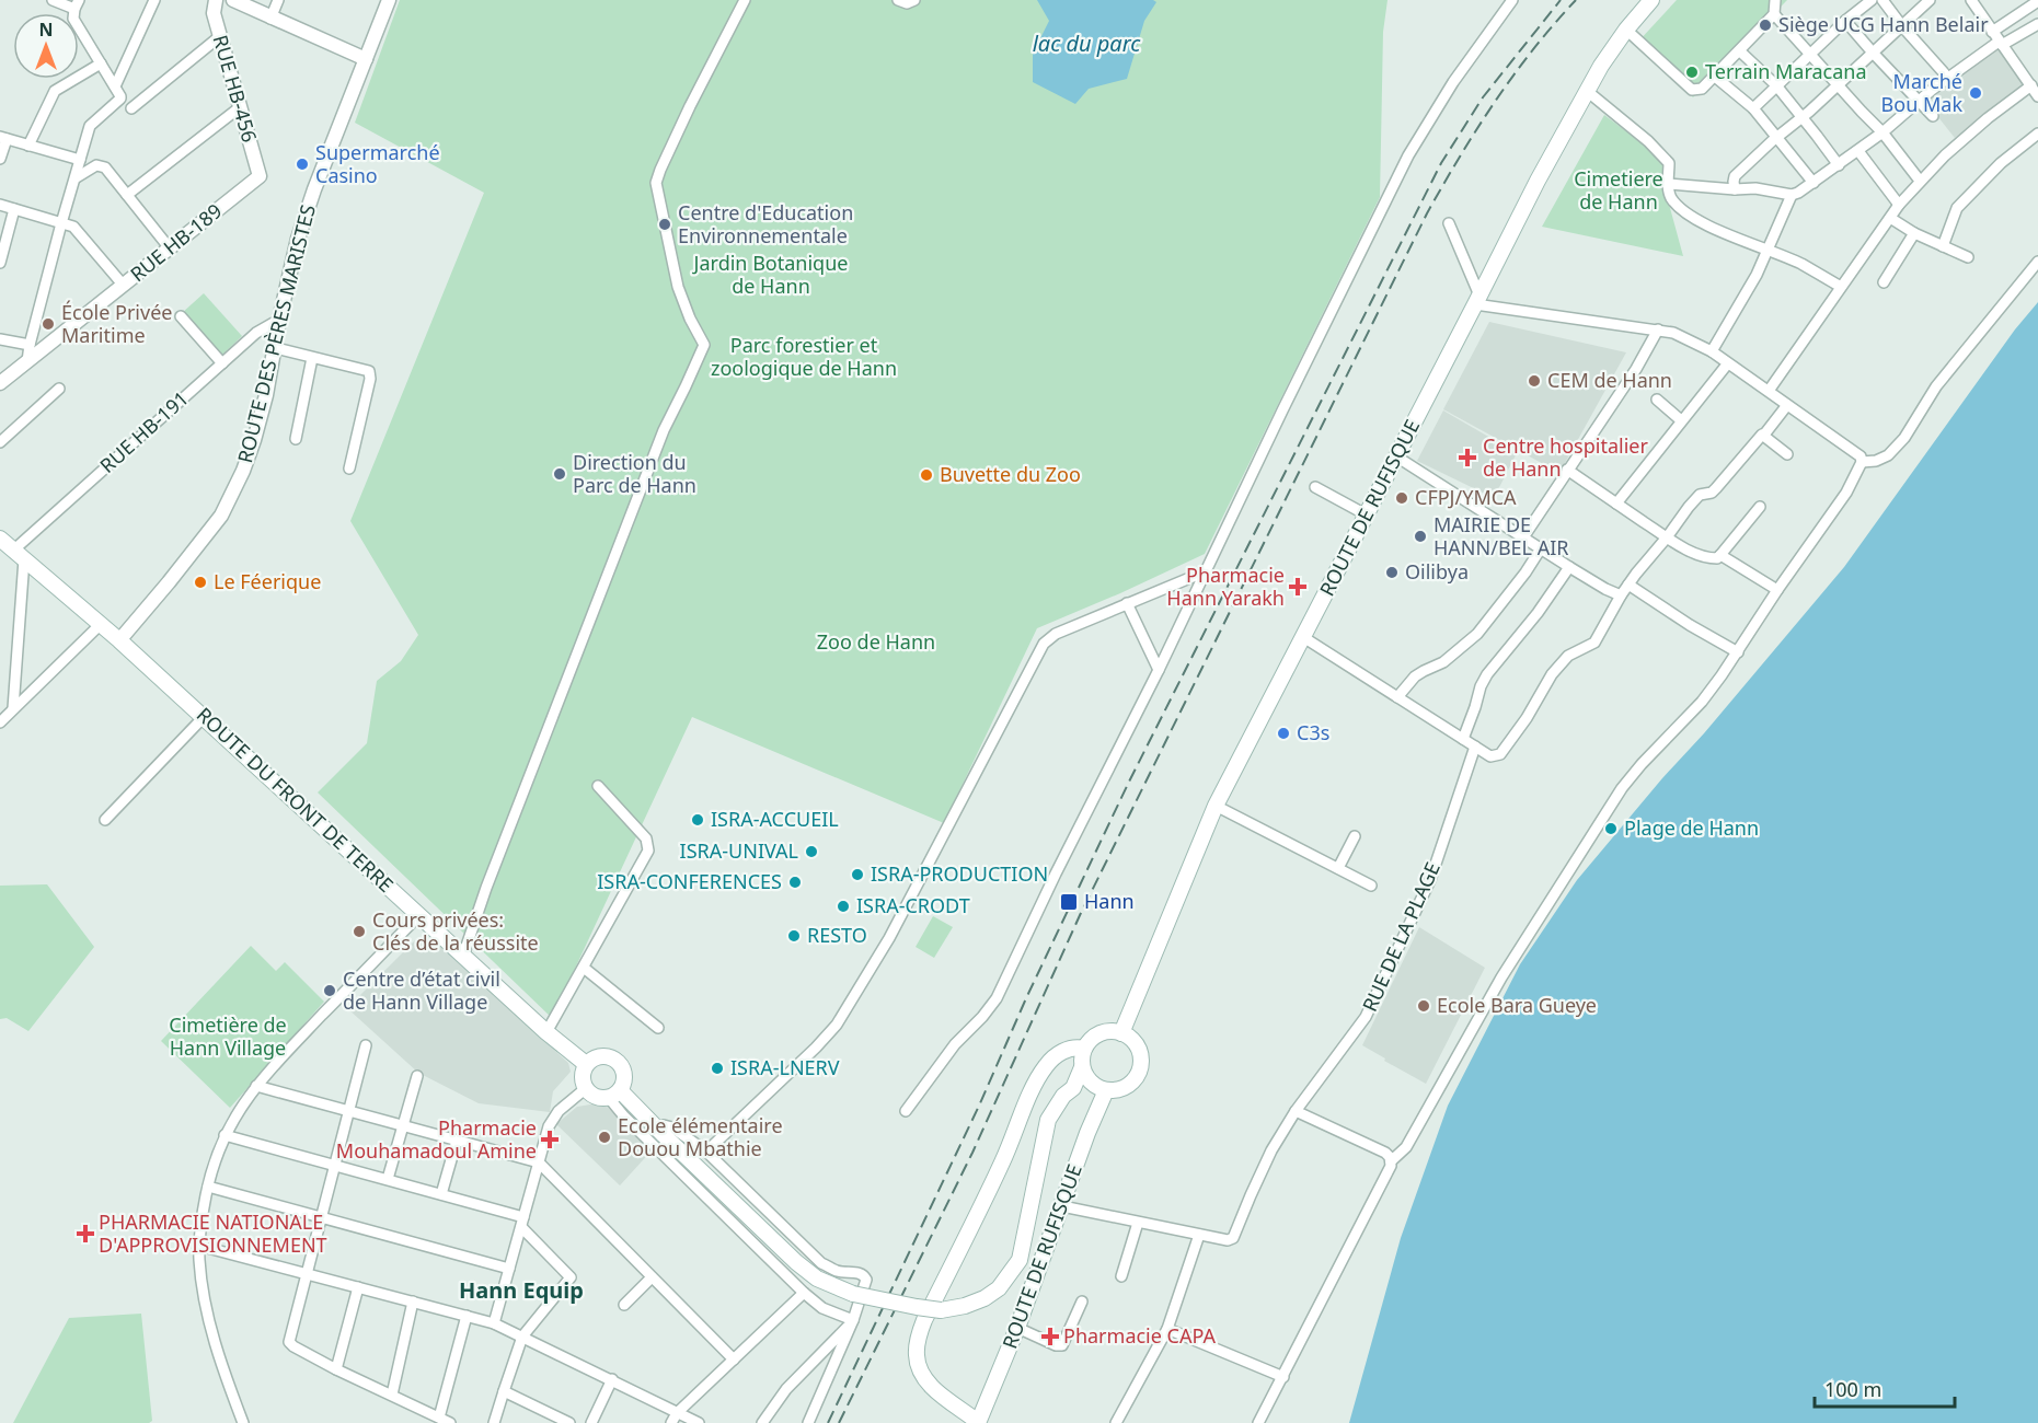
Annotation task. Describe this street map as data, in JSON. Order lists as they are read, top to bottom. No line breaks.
{"streets":{"main road":["ROUTE DE RUFISQUE","ROUTE DU FRONT DE TERRE"],"street":["RUE HB-456","RUE HB-189","ROUTE DES PÈRES MARISTES","RUE HB-191","RUE DE LA PLAGE"]},"crossings":[["RUE HB-456","RUE HB-189"],["ROUTE DES PÈRES MARISTES","RUE HB-191"],["ROUTE DES PÈRES MARISTES","ROUTE DU FRONT DE TERRE"],["RUE HB-191","ROUTE DU FRONT DE TERRE"]],"districts":["Hann Equip"],"water":["lac du parc"],"parks":["Cimetiere de Hann","Jardin Botanique de Hann","Parc forestier et zoologique de Hann","Zoo de Hann","Cimetière de Hann Village"],"places":{"other":["Siège UCG Hann Belair","Terrain Maracana","Marché Bou Mak","Supermarché Casino","Centre d'Education Environnementale","École Privée Maritime","CEM de Hann","Direction du Parc de Hann","Buvette du Zoo","CFPJ/YMCA","MAIRIE DE HANN/BEL AIR","Oilibya","Le Féerique","C3s","ISRA-ACCUEIL","Plage de Hann","ISRA-UNIVAL","ISRA-PRODUCTION","ISRA-CONFERENCES","ISRA-CRODT","Cours privées: Clés de la réussite","RESTO","Centre d’état civil de Hann Village","Ecole Bara Gueye","ISRA-LNERV","Ecole élémentaire Douou Mbathie"],"health":["Centre hospitalier de Hann","Pharmacie Hann Yarakh","Pharmacie Mouhamadoul Amine","PHARMACIE NATIONALE D'APPROVISIONNEMENT","Pharmacie CAPA"],"transit":["Hann"]},"scale_bar":"100 m","north":"top"}
